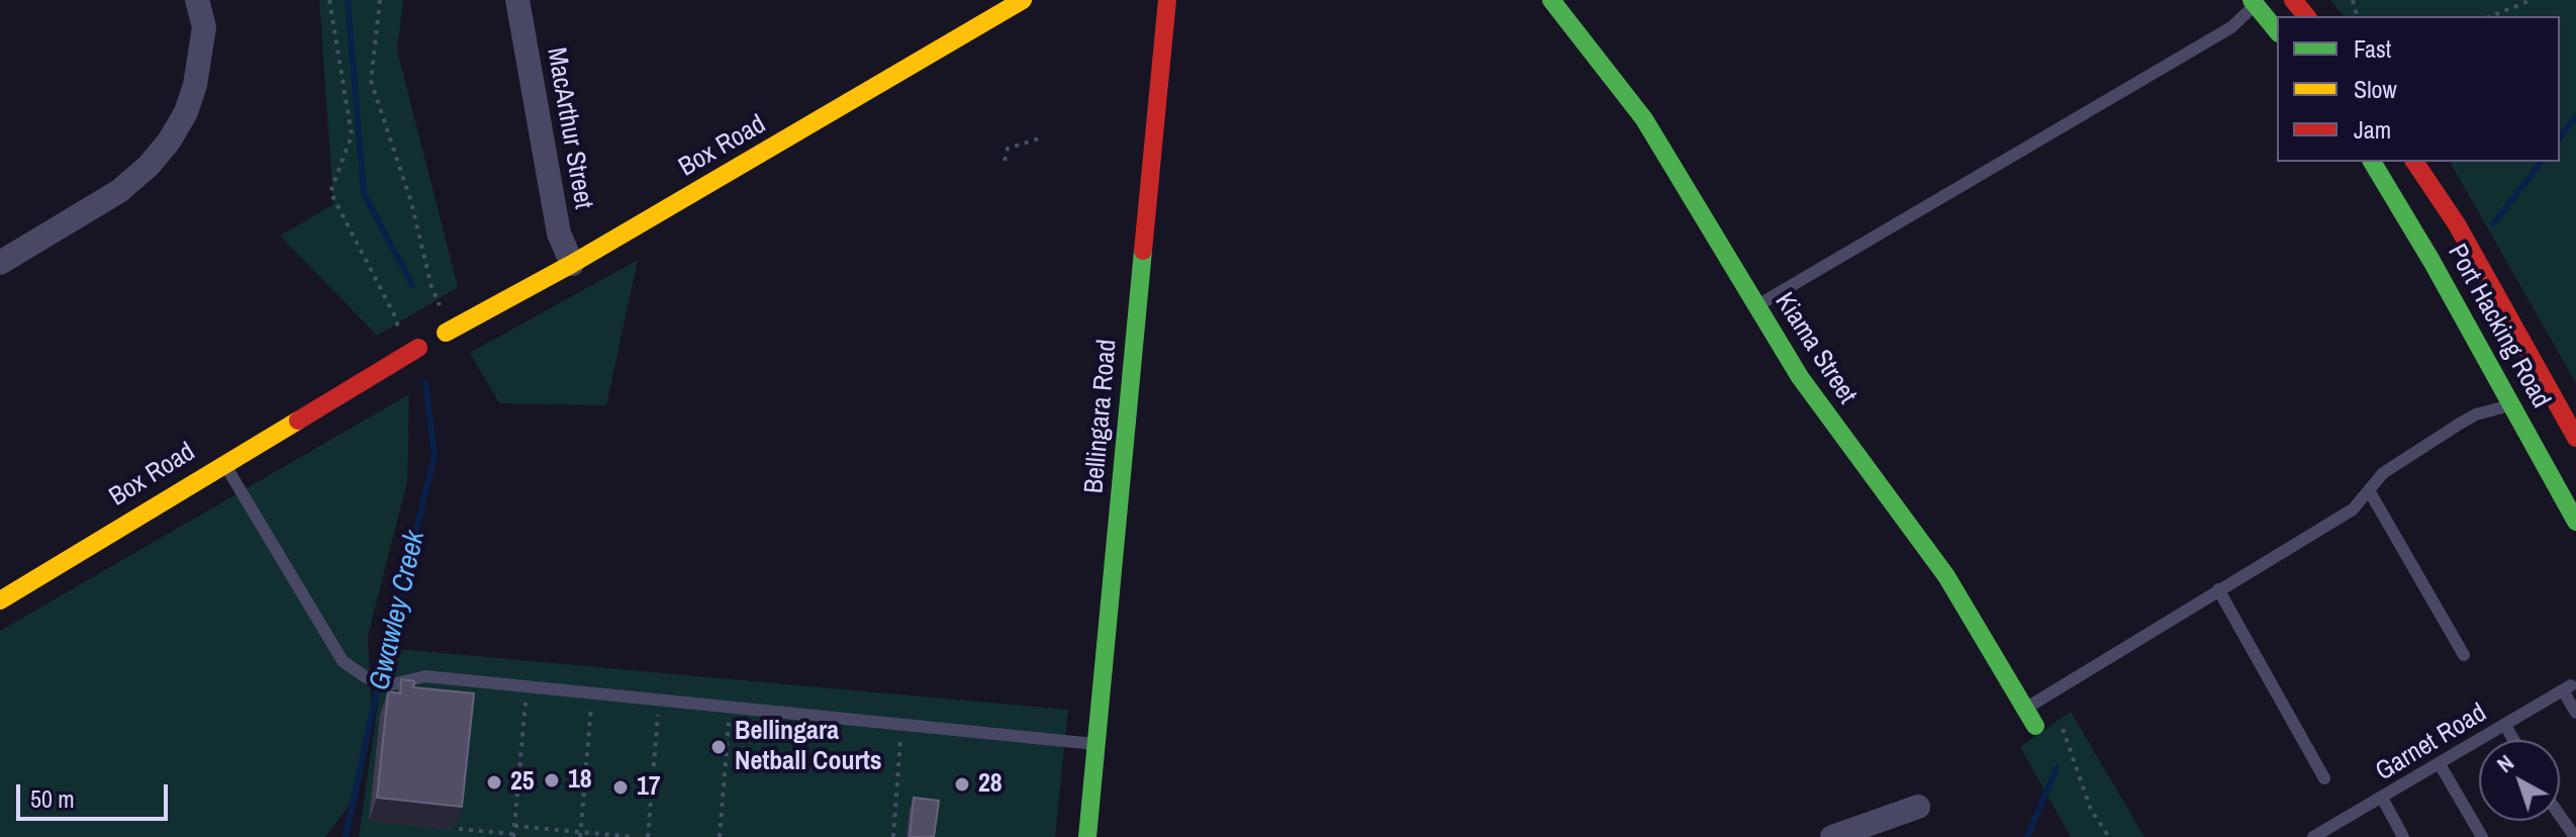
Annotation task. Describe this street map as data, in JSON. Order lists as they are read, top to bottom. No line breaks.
{"streets":{"street":["MacArthur Street","Box Road","Port Hacking Road","Kiama Street","Bellingara Road"],"lane":["Garnet Road"]},"crossings":[["MacArthur Street","Box Road"]],"water":["Gwawley Creek"],"places":["Bellingara Netball Courts","18","25","28","17"],"legend":["Fast","Slow","Jam"],"scale_bar":"50 m","north":"top left"}
